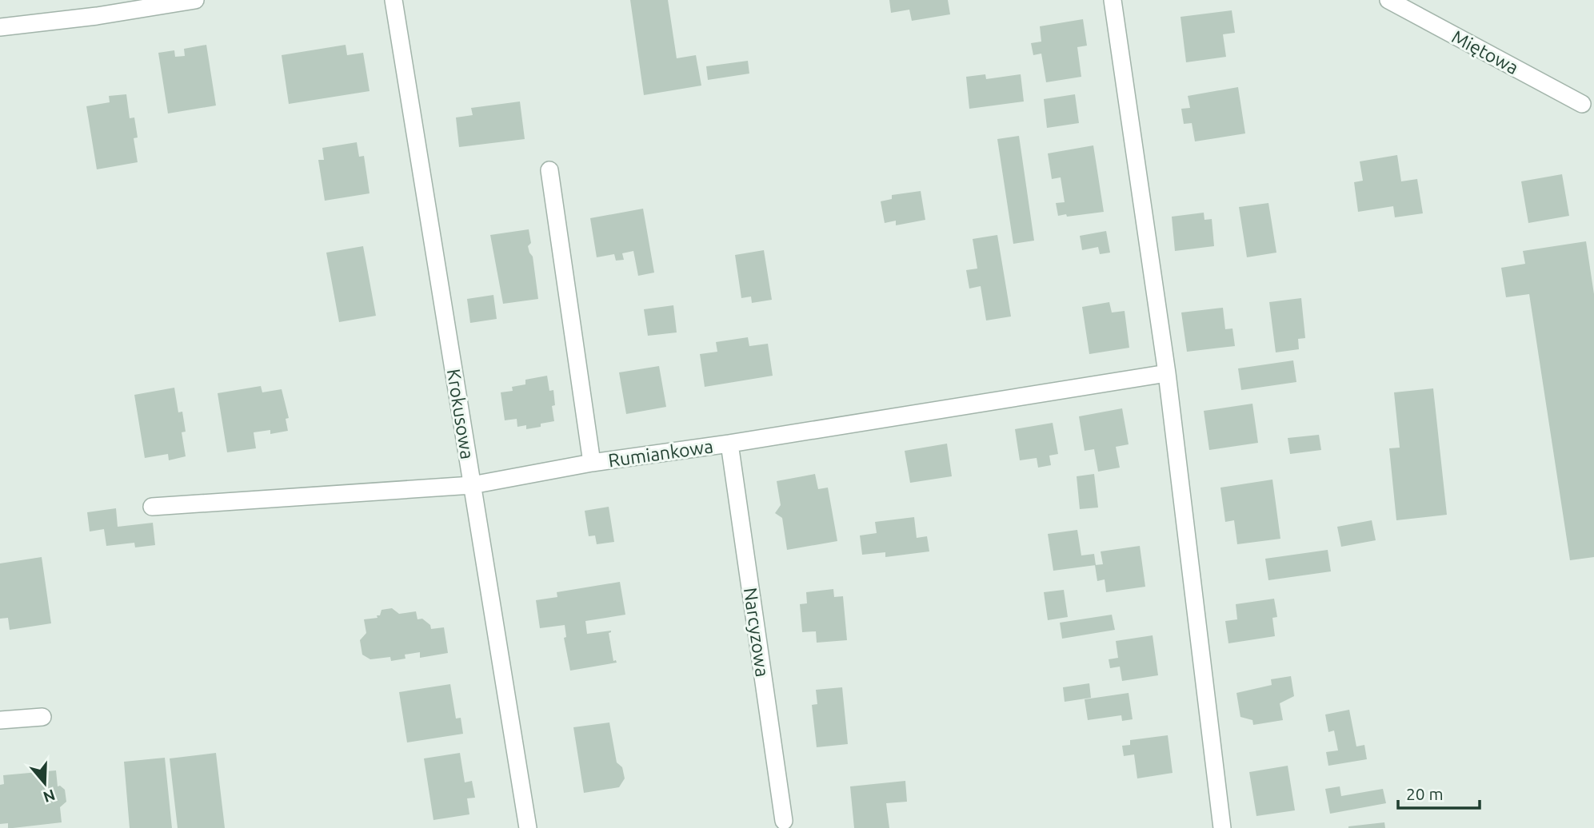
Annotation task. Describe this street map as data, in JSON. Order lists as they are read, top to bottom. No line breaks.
{"streets":{"street":["Miętowa","Krokusowa","Rumiankowa","Narcyzowa"]},"crossings":[["Krokusowa","Rumiankowa"],["Rumiankowa","Narcyzowa"]],"scale_bar":"20 m","north":"bottom"}
